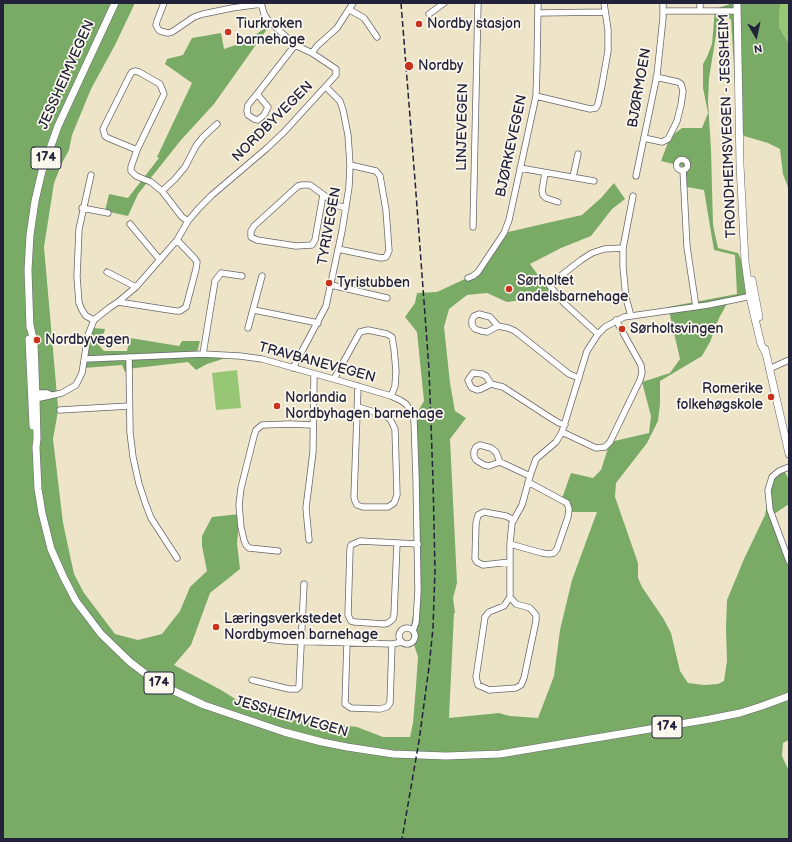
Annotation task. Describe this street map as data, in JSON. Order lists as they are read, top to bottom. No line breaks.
{"streets":{"main road":["JESSHEIMVEGEN","TRONDHEIMSVEGEN - JESSHEIM","174"],"street":["BJØRMOEN","NORDBYVEGEN","LINJEVEGEN","BJØRKEVEGEN","TYRIVEGEN","TRAVBANEVEGEN"]},"crossings":[["NORDBYVEGEN","TYRIVEGEN"],["TYRIVEGEN","TRAVBANEVEGEN"]],"places":["Nordby stasjon","Tiurkroken barnehage","Nordby","Tyristubben","Sørholtet andelsbarnehage","Sørholtsvingen","Nordbyvegen","Romerike folkehøgskole","Norlandia Nordbyhagen barnehage","Læringsverkstedet Nordbymoen barnehage"],"north":"bottom"}
